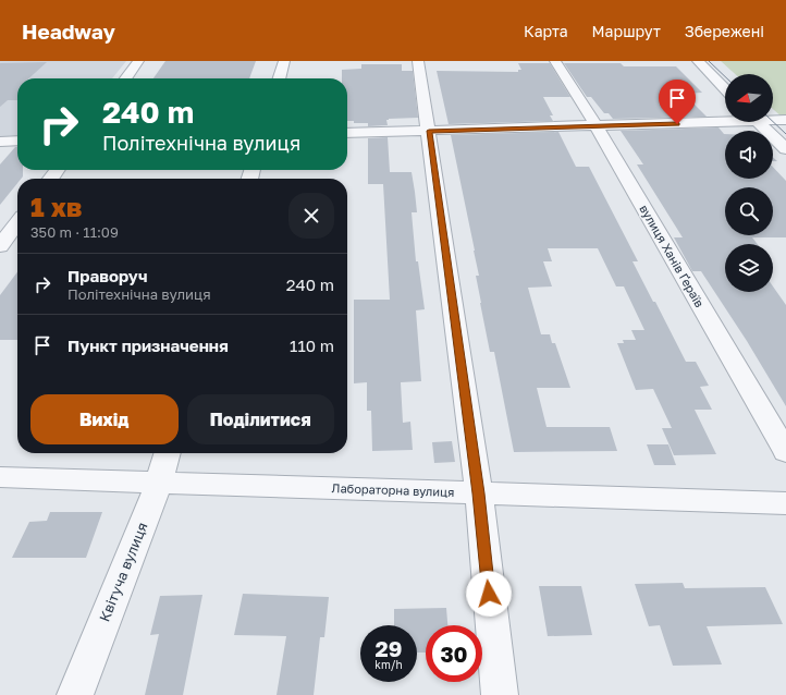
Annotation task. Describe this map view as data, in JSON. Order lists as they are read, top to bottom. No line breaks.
{"streets":{"street":["вулиця Ханів Ґераїв","Лабораторна вулиця","Квітуча вулиця"]},"crossings":[["Лабораторна вулиця","Квітуча вулиця"]],"north":"left","page":{"header":"Headway","nav":["Карта","Маршрут","Збережені"],"turn":["240 m","Політехнічна вулиця"],"heading":["1 хв","350 m · 11:09"],"list":[{"name":"Праворуч","note":"Політехнічна вулиця","value":"240 m"},{"name":"Пункт призначення","value":"110 m"}],"buttons":["Вихід","Поділитися"],"speed":"29 km/h","limit":"30"}}
